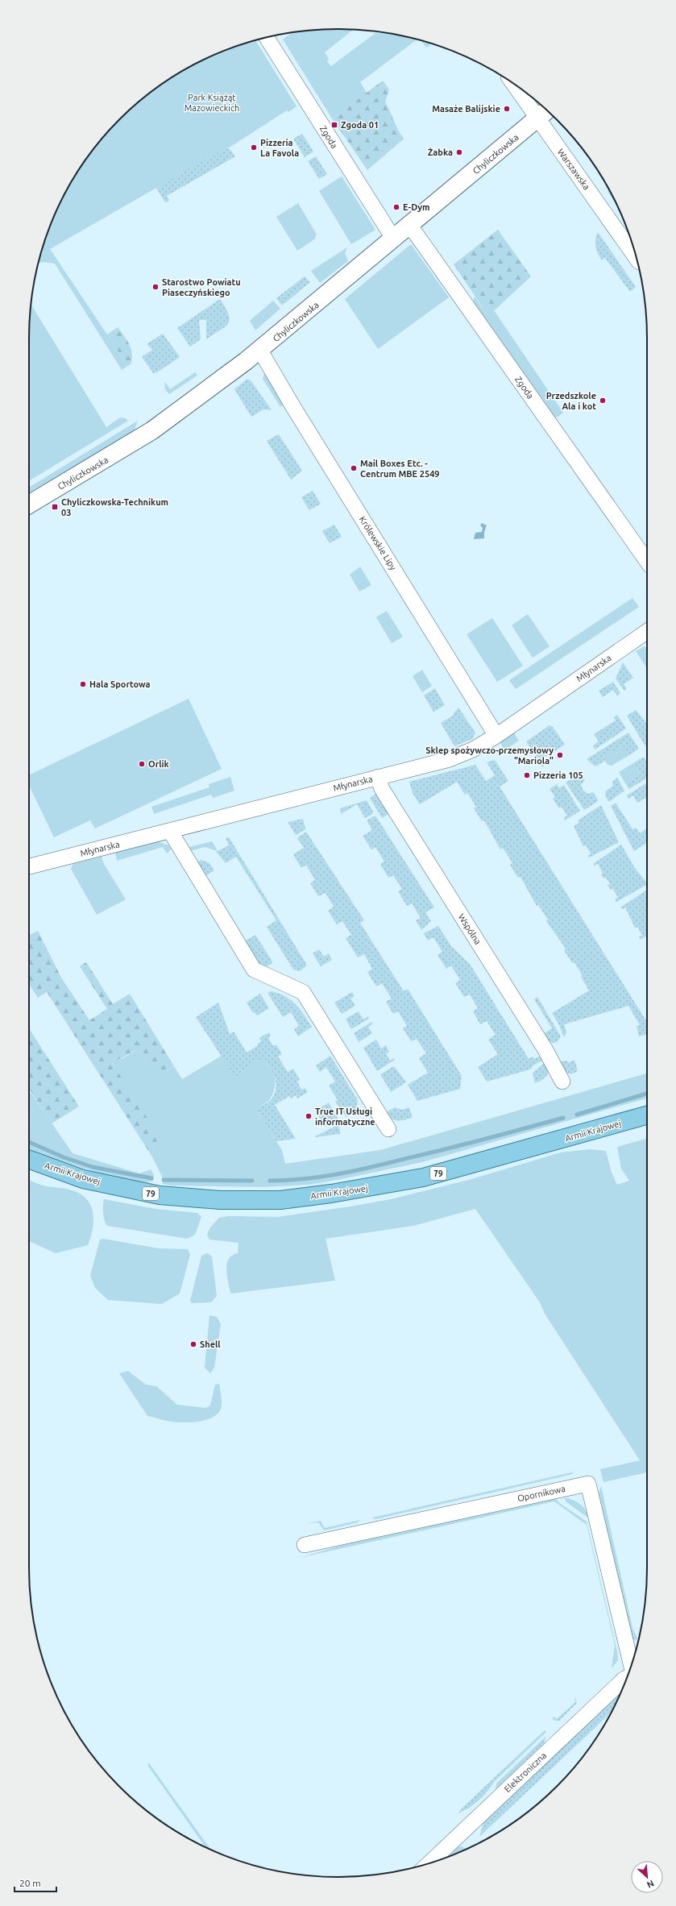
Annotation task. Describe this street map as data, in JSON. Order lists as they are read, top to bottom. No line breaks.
{"streets":{"main road":["Armii Krajowej","79"],"street":["Zgoda","Chyliczkowska","Warszawska","Królewskie Lipy","Młynarska","Wspólna","Opornikowa","Elektroniczna"]},"crossings":[["Zgoda","Chyliczkowska"],["Chyliczkowska","Warszawska"],["Chyliczkowska","Królewskie Lipy"],["Królewskie Lipy","Młynarska"],["Młynarska","Wspólna"]],"parks":["Park Książąt Mazowieckich"],"places":{"other":["Masaże Balijskie","Pizzeria La Favola","Żabka","E-Dym","Starostwo Powiatu Piaseczyńskiego","Przedszkole Ala i kot","Mail Boxes Etc. - Centrum MBE 2549","Hala Sportowa","Sklep spożywczo-przemysłowy \"Mariola\"","Orlik","Pizzeria 105","True IT Usługi informatyczne","Shell"],"transit":["Zgoda 01","Chyliczkowska-Technikum 03"]},"scale_bar":"20 m","north":"bottom right"}
